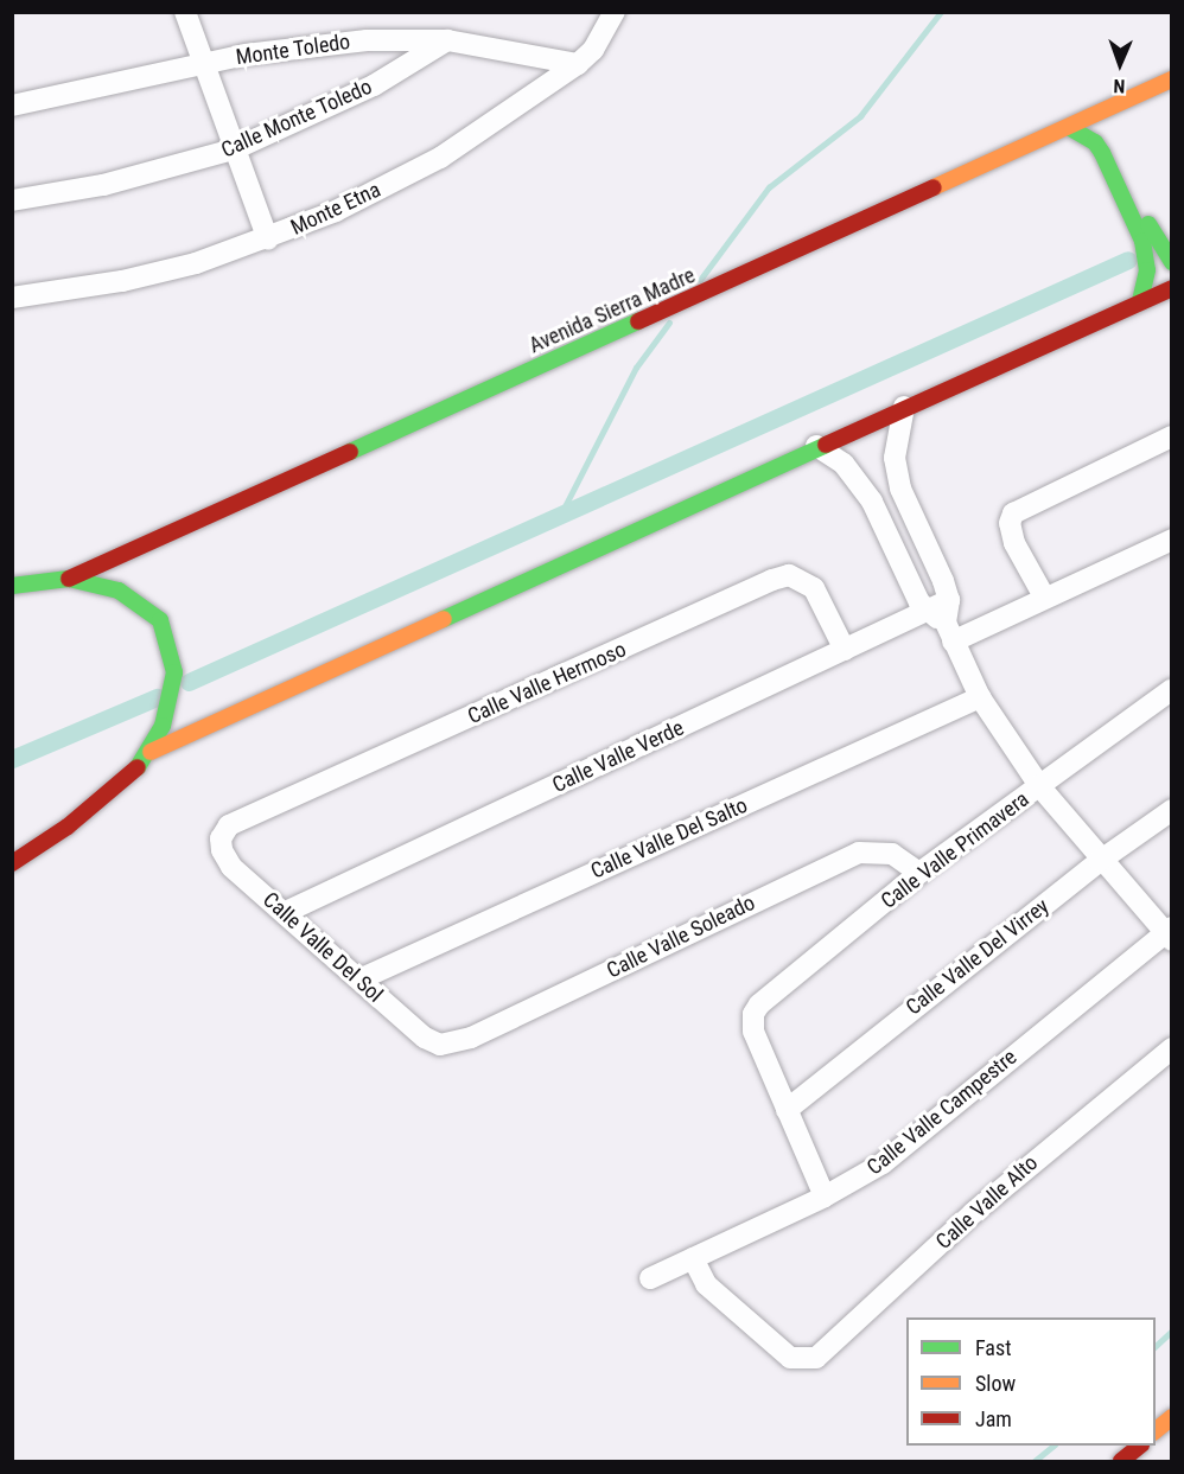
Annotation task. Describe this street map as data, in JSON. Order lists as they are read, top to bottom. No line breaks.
{"streets":{"main road":["Avenida Sierra Madre"],"street":["Monte Toledo","Calle Monte Toledo","Monte Etna","Calle Valle Hermoso","Calle Valle Verde","Calle Valle Del Salto","Calle Valle Primavera","Calle Valle Soleado","Calle Valle Del Sol","Calle Valle Del Virrey","Calle Valle Campestre","Calle Valle Alto"]},"crossings":[["Monte Toledo","Calle Monte Toledo"],["Monte Toledo","Monte Etna"],["Calle Valle Hermoso","Calle Valle Verde"],["Calle Valle Hermoso","Calle Valle Del Sol"],["Calle Valle Verde","Calle Valle Del Sol"],["Calle Valle Del Salto","Calle Valle Del Sol"],["Calle Valle Primavera","Calle Valle Soleado"],["Calle Valle Primavera","Calle Valle Del Virrey"],["Calle Valle Soleado","Calle Valle Del Sol"],["Calle Valle Campestre","Calle Valle Alto"]],"legend":["Fast","Slow","Jam"],"north":"bottom"}
